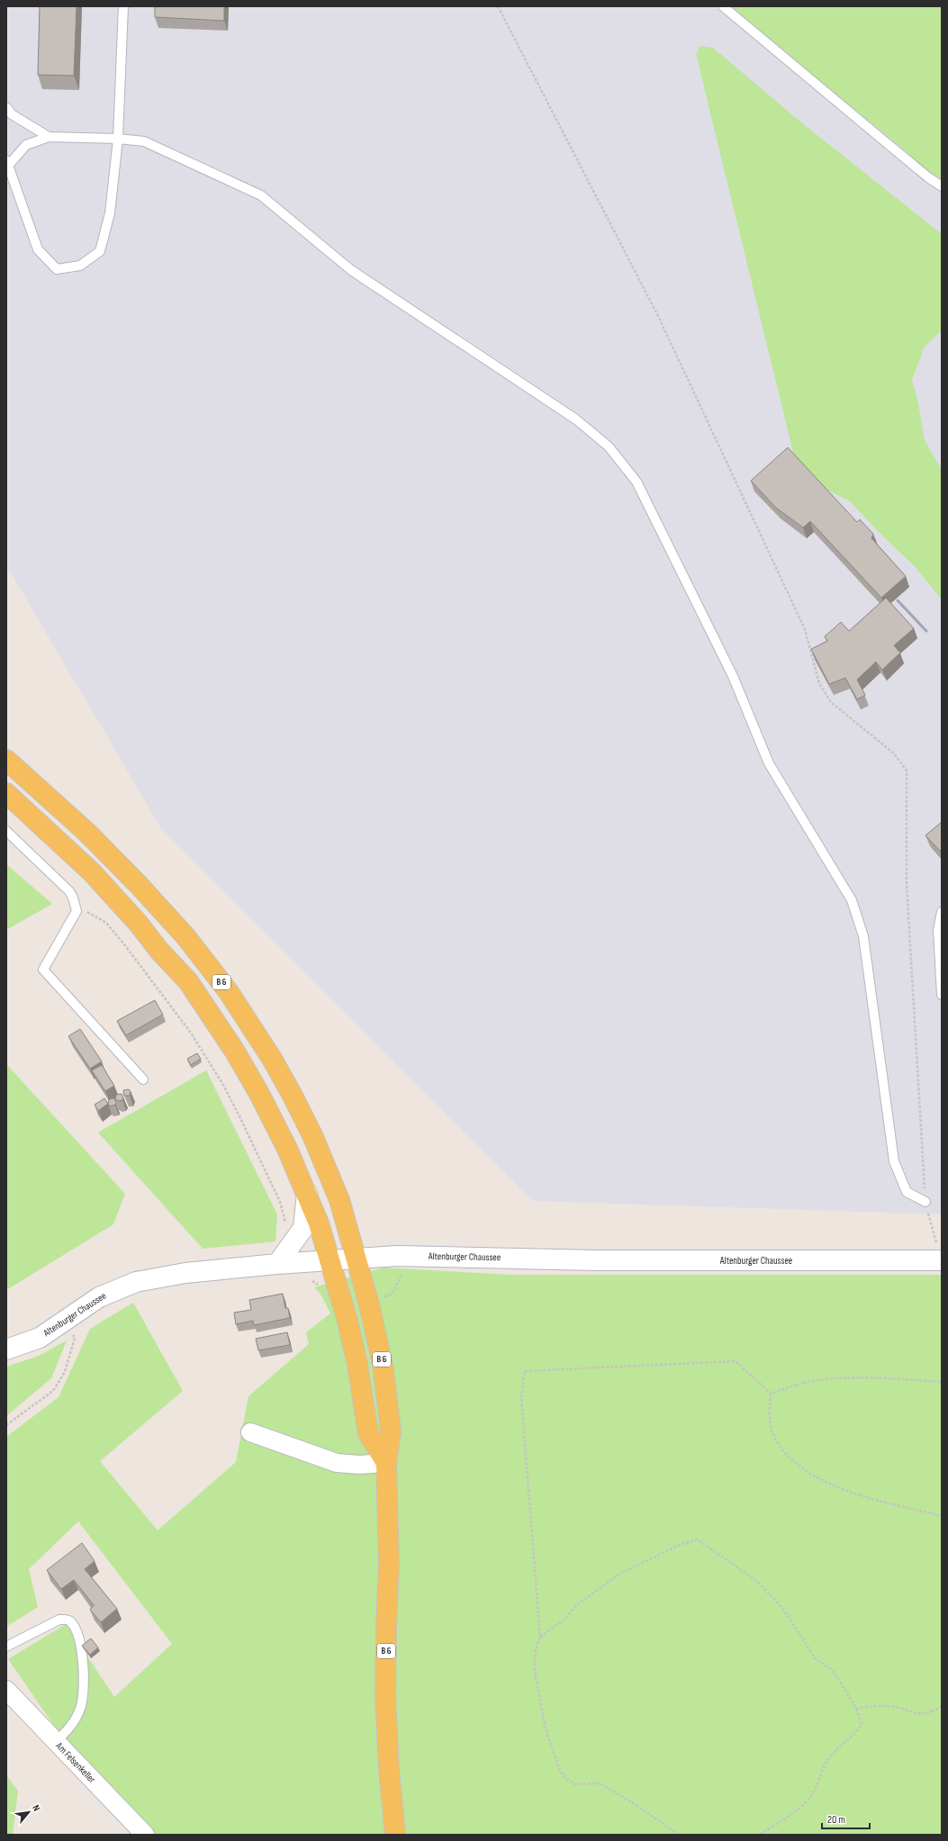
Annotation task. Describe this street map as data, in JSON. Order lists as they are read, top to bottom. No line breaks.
{"streets":{"main road":["B 6","Altenburger Chaussee"],"street":["Am Felsenkeller"]},"crossings":[["B 6","Altenburger Chaussee"]],"scale_bar":"20 m","north":"top right"}
